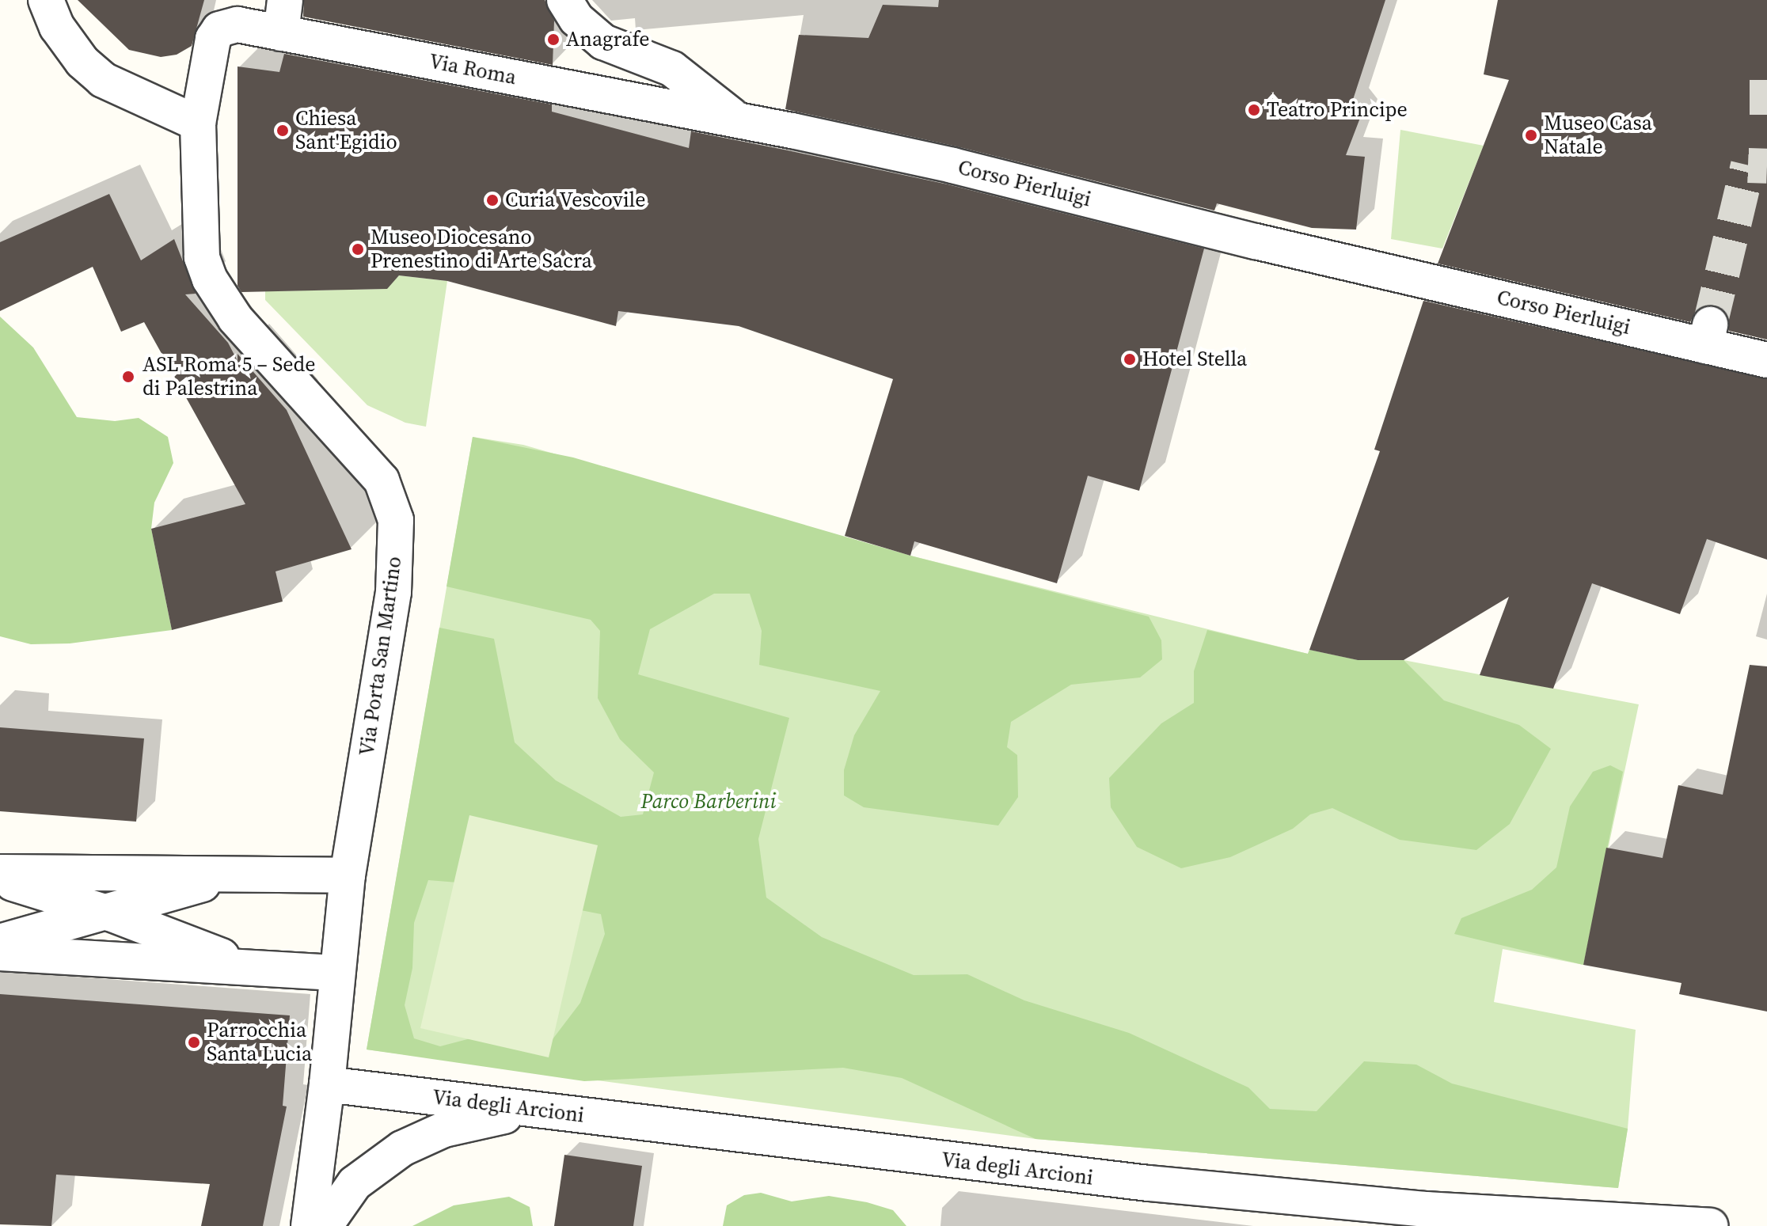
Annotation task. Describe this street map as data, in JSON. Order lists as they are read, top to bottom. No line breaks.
{"streets":{"street":["Via Roma","Corso Pierluigi","Via Porta San Martino","Via degli Arcioni"]},"crossings":[["Via Roma","Corso Pierluigi"],["Via Roma","Via Porta San Martino"],["Via Porta San Martino","Via degli Arcioni"]],"parks":["Parco Barberini"],"places":["Anagrafe","Teatro Principe","Chiesa Sant'Egidio","Museo Casa Natale","Curia Vescovile","Museo Diocesano Prenestino di Arte Sacra","Hotel Stella","ASL Roma 5 – Sede di Palestrina","Parrocchia Santa Lucia"]}
